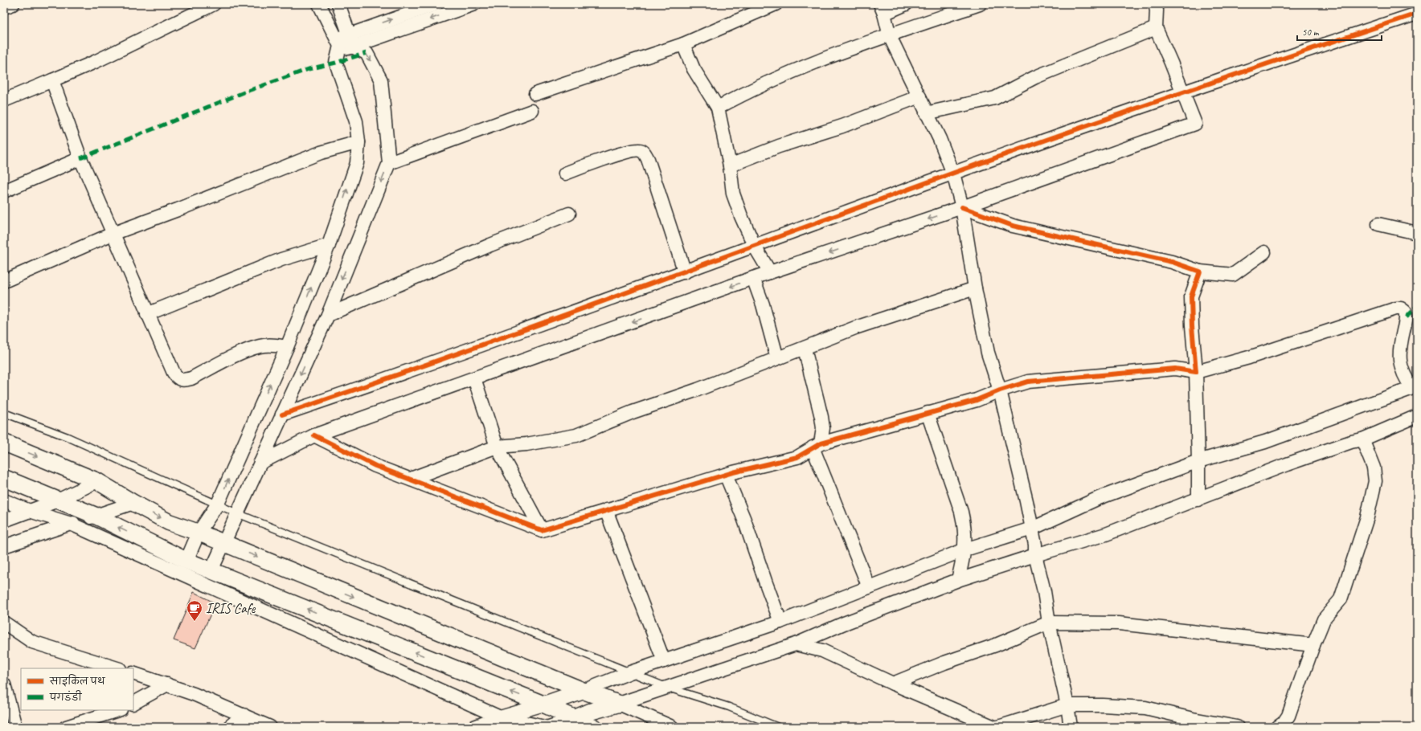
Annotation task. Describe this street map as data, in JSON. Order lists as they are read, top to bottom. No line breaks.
{"places":{"cafe":["IRIS Cafe"]},"legend":["साइकिल पथ","पगडंडी"],"scale_bar":"50 m"}
